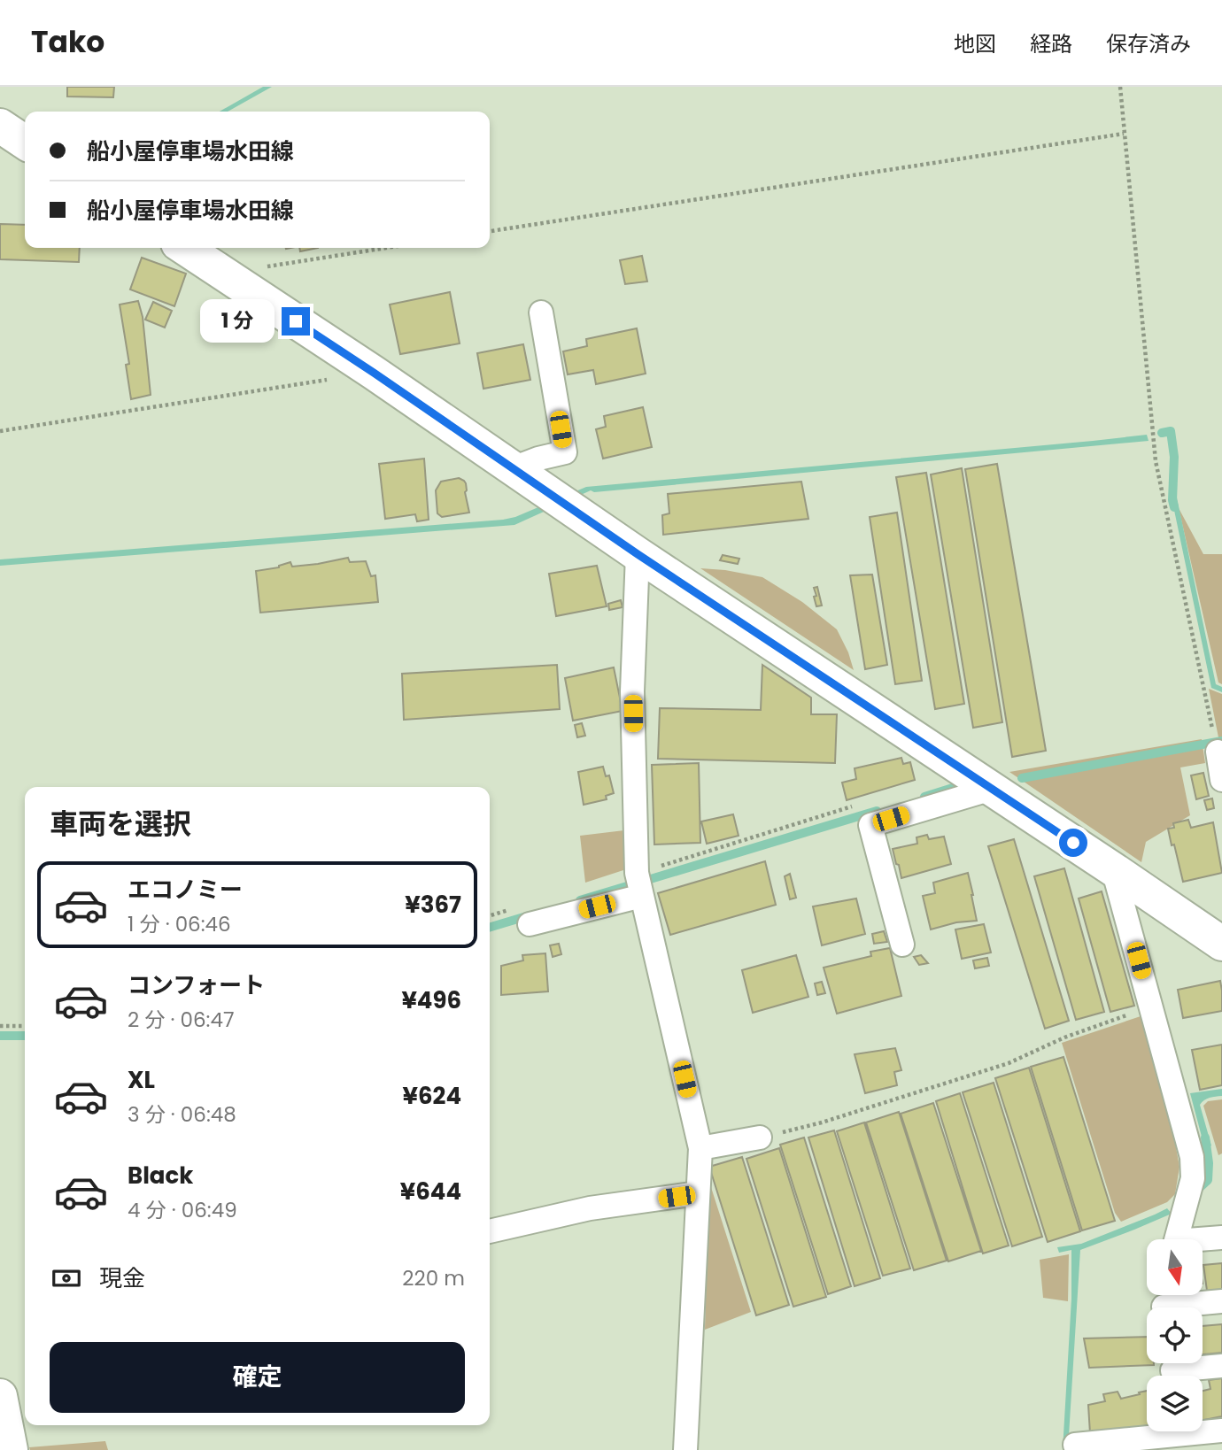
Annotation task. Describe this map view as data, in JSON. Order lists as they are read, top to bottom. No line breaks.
{"north":"bottom","page":{"header":"Tako","nav":["地図","経路","保存済み"],"banner":["船小屋停車場水田線","船小屋停車場水田線"],"bubble":"1 分","heading":"車両を選択","list":[{"name":"エコノミー","note":"1 分 · 06:46","value":"¥367"},{"name":"コンフォート","note":"2 分 · 06:47","value":"¥496"},{"name":"XL","note":"3 分 · 06:48","value":"¥624"},{"name":"Black","note":"4 分 · 06:49","value":"¥644"}],"pay":["現金","220 m"],"buttons":"確定"}}
